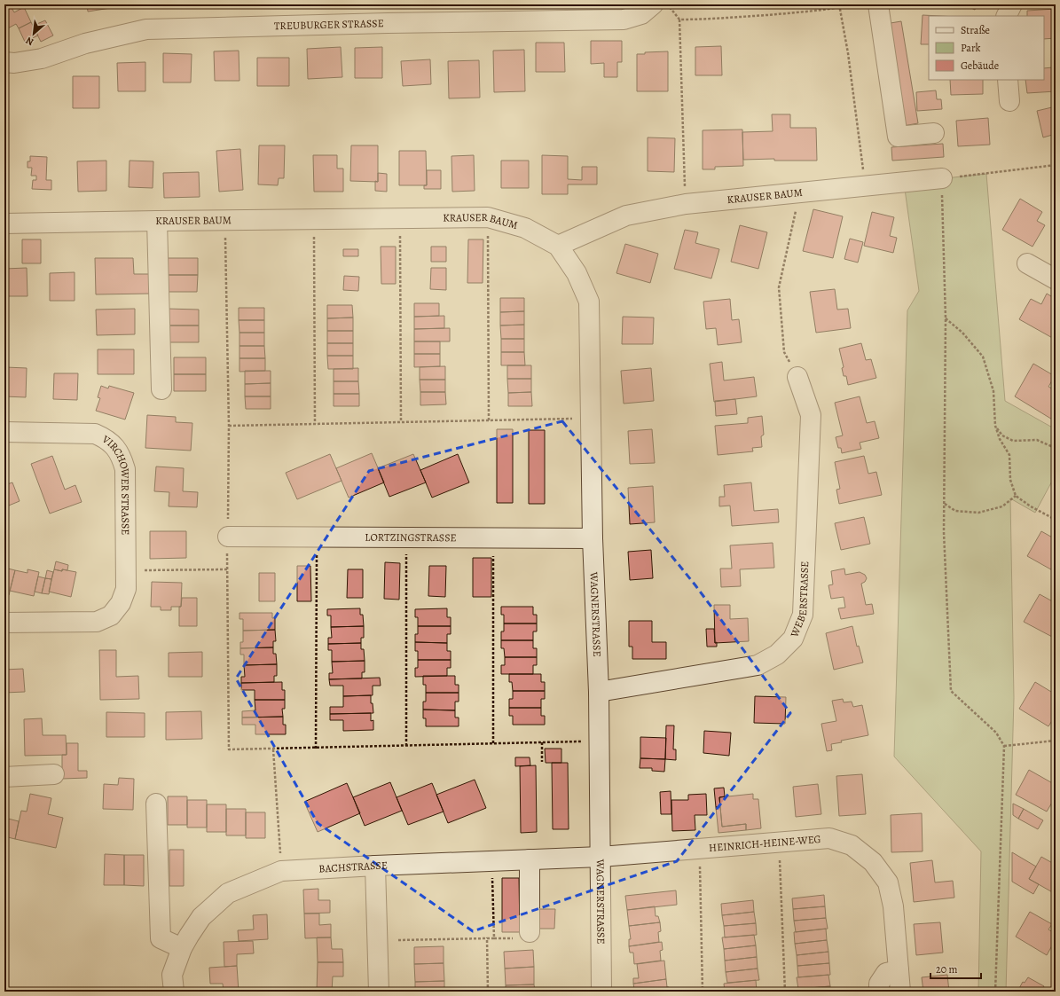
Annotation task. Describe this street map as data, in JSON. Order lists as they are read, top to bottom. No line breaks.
{"streets":{"street":["TREUBURGER STRASSE","KRAUSER BAUM","VIRCHOWER STRASSE","LORTZINGSTRASSE","WEBERSTRASSE","WAGNERSTRASSE","HEINRICH-HEINE-WEG","BACHSTRASSE"]},"crossings":[["KRAUSER BAUM","WAGNERSTRASSE"],["LORTZINGSTRASSE","WAGNERSTRASSE"],["WEBERSTRASSE","WAGNERSTRASSE"],["WAGNERSTRASSE","HEINRICH-HEINE-WEG"],["WAGNERSTRASSE","BACHSTRASSE"],["HEINRICH-HEINE-WEG","BACHSTRASSE"]],"legend":["Straße","Park","Gebäude"],"scale_bar":"20 m","north":"bottom left"}
